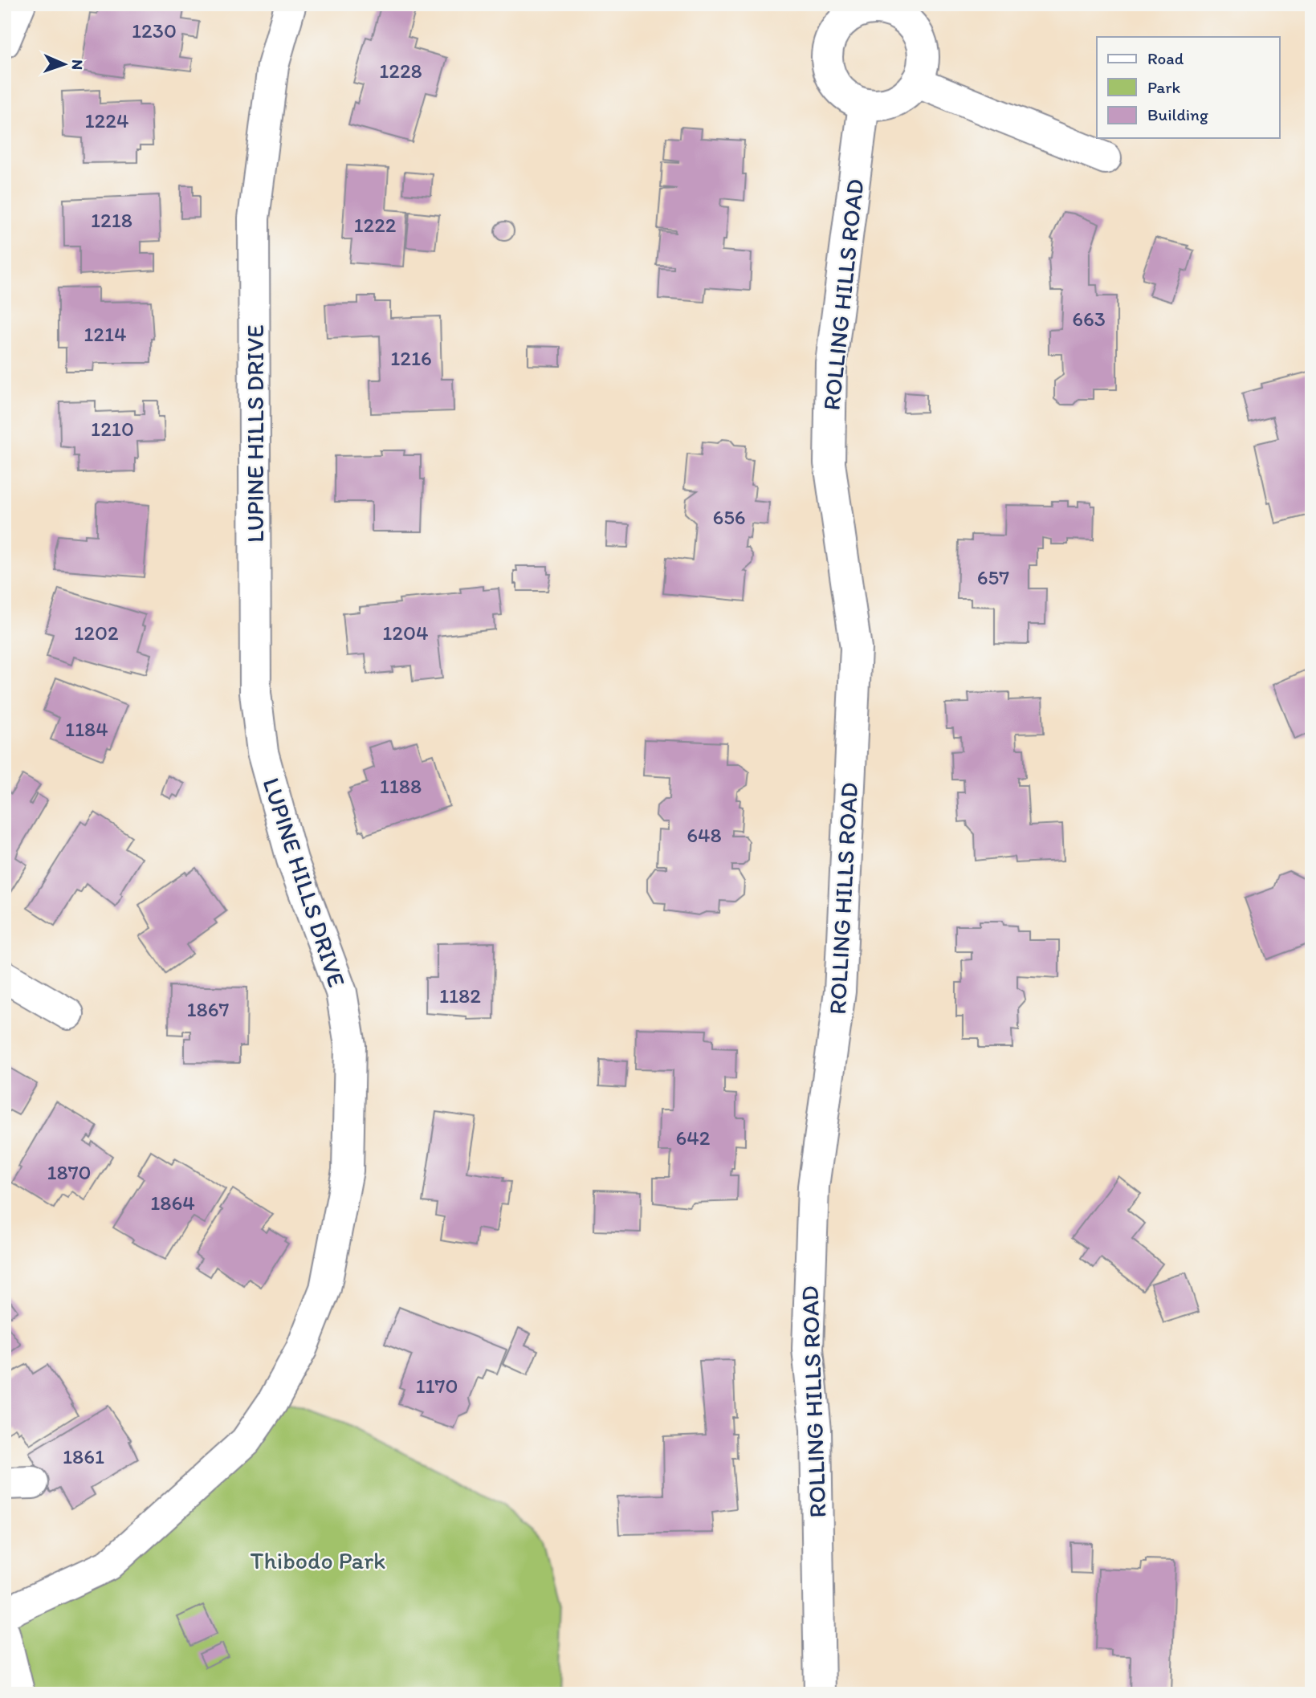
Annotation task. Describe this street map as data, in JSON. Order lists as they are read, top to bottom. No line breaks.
{"streets":{"street":["ROLLING HILLS ROAD","LUPINE HILLS DRIVE"]},"parks":["Thibodo Park"],"house_numbers":["1230","1228","1224","1218","1222","663","1214","1216","1210","656","657","1202","1204","1184","1188","648","1182","1867","642","1870","1864","1170","1861"],"legend":["Road","Park","Building"],"north":"right"}
